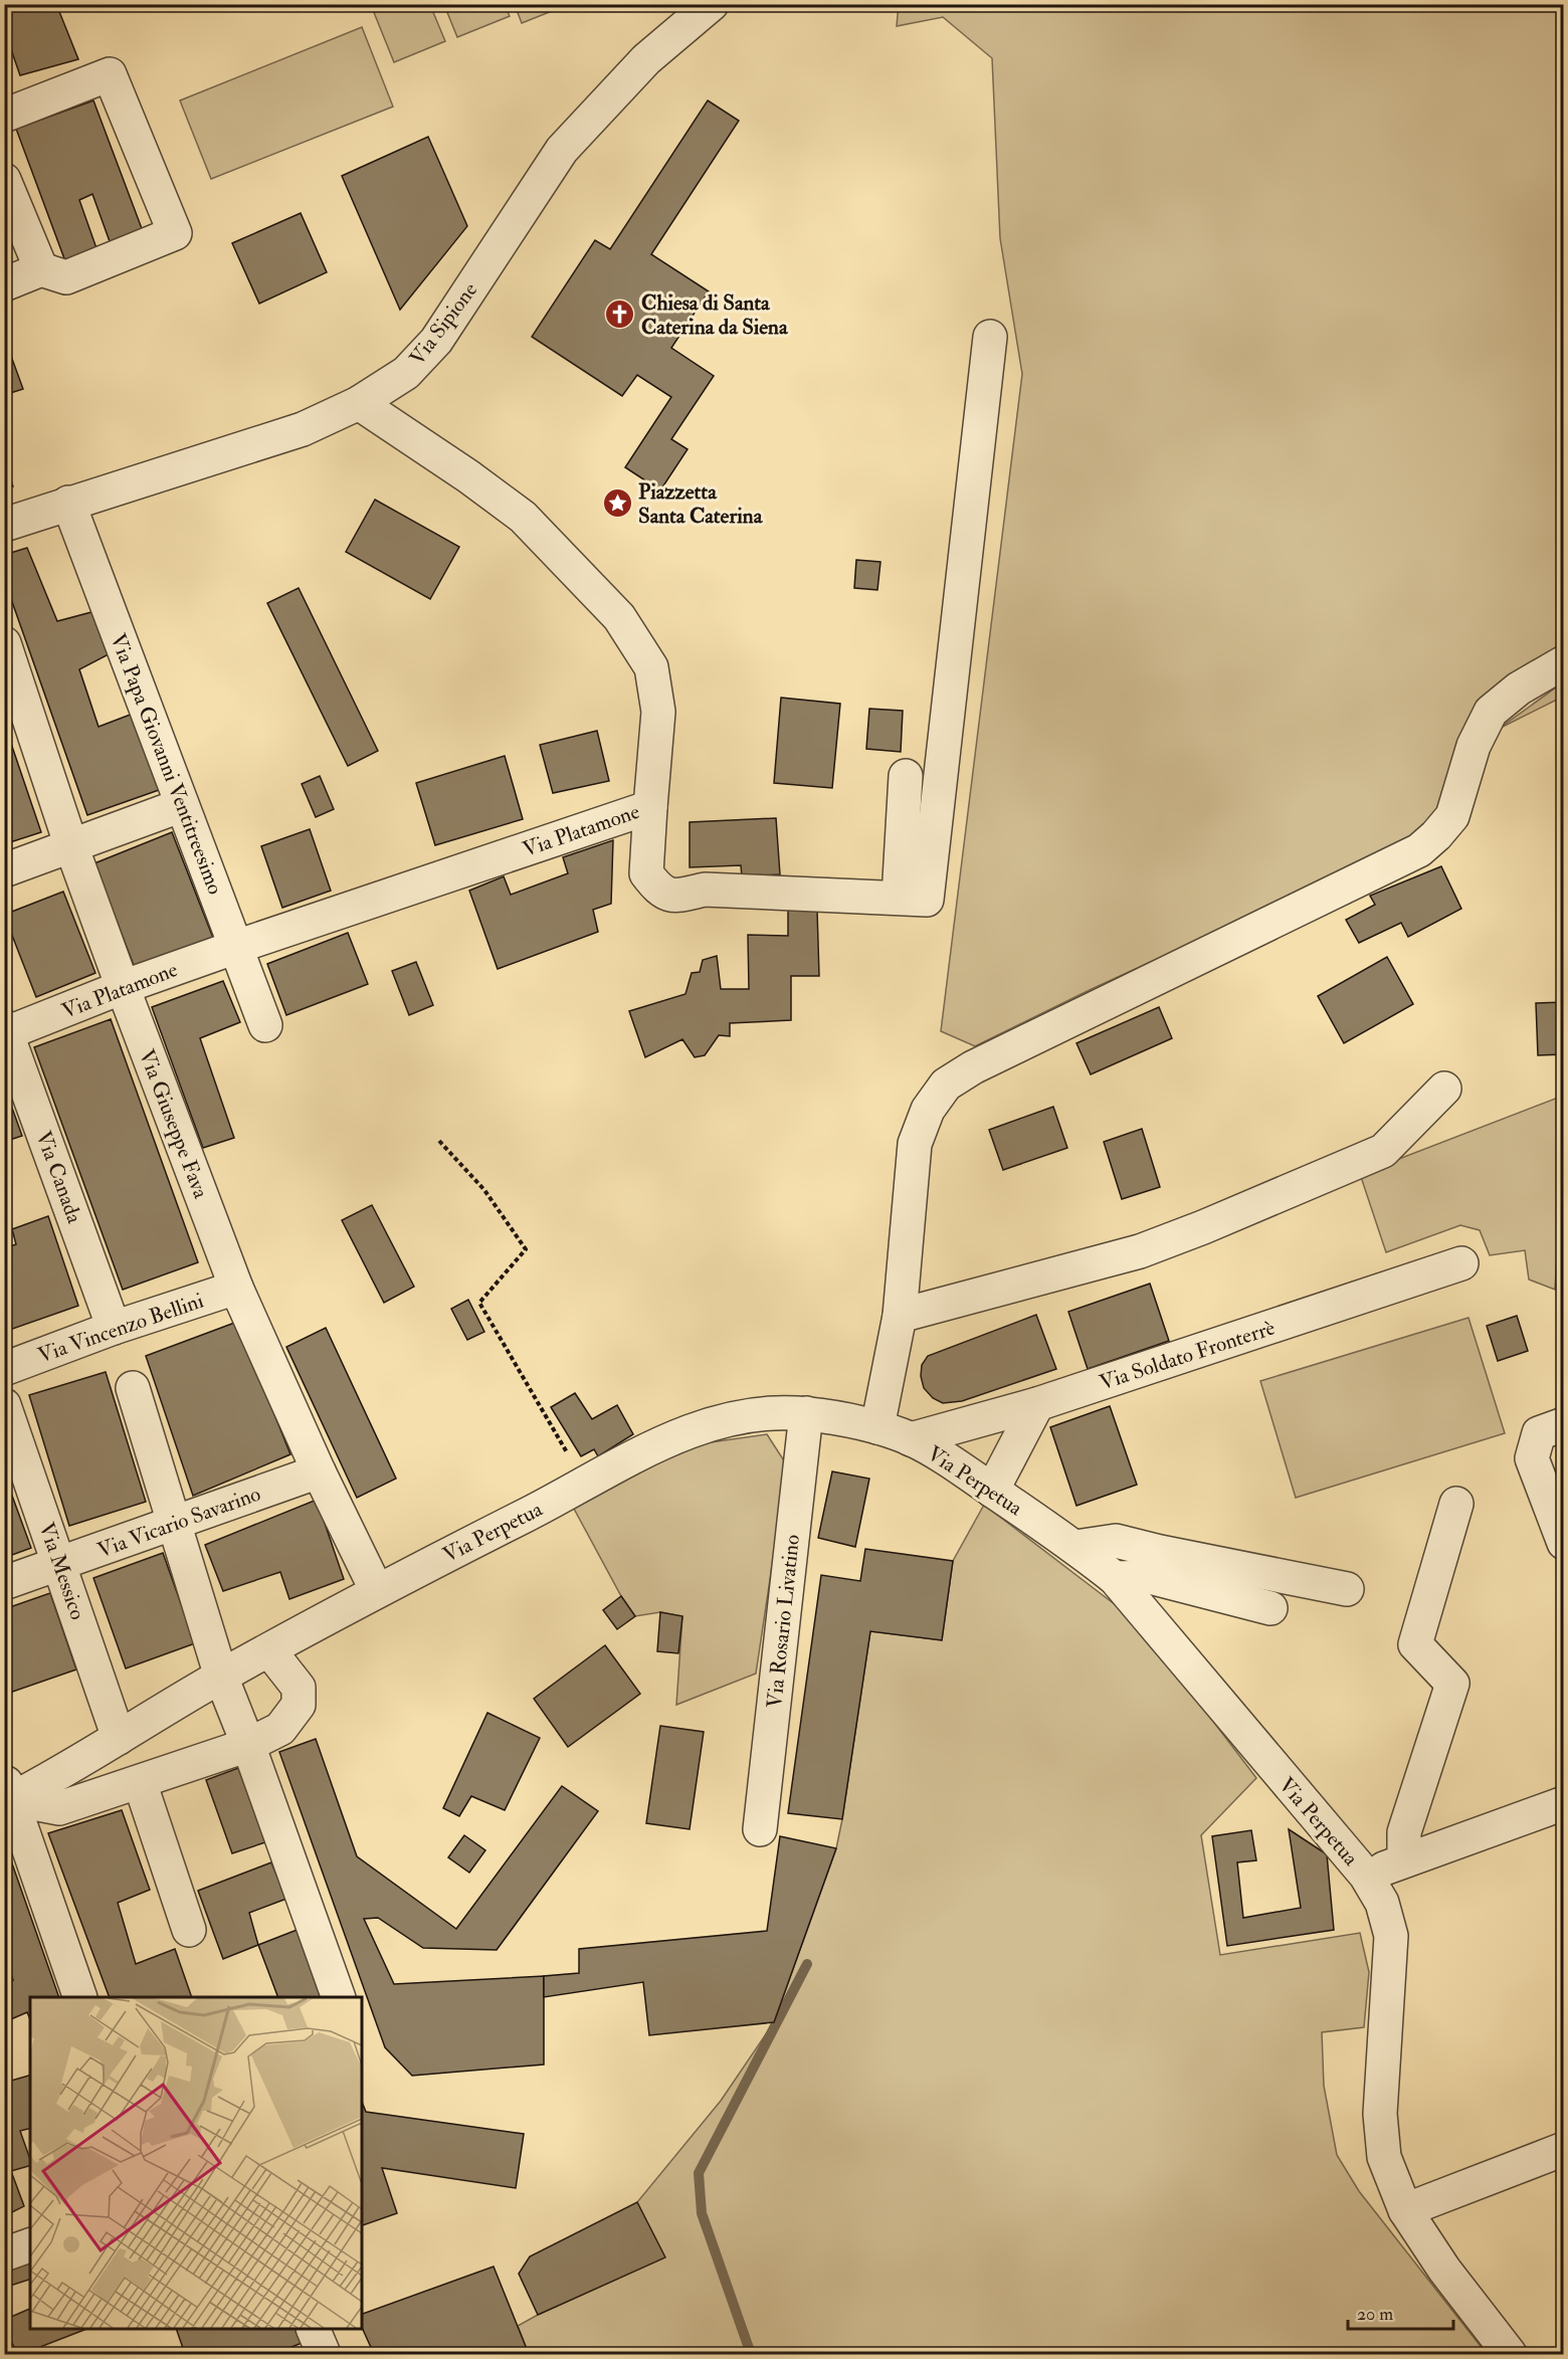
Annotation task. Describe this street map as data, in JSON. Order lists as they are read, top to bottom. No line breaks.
{"streets":{"street":["Via Sipione","Via Papa Giovanni Ventitreesimo","Via Platamone","Via Giuseppe Fava","Via Canada","Via Vincenzo Bellini","Via Soldato Fronterrè","Via Perpetua","Via Vicario Savarino","Via Messico","Via Rosario Livatino"]},"crossings":[["Via Sipione","Via Papa Giovanni Ventitreesimo"],["Via Sipione","Via Platamone"],["Via Papa Giovanni Ventitreesimo","Via Platamone"],["Via Platamone","Via Giuseppe Fava"],["Via Platamone","Via Canada"],["Via Giuseppe Fava","Via Vincenzo Bellini"],["Via Giuseppe Fava","Via Perpetua"],["Via Giuseppe Fava","Via Vicario Savarino"],["Via Canada","Via Vincenzo Bellini"],["Via Soldato Fronterrè","Via Perpetua"],["Via Perpetua","Via Messico"],["Via Perpetua","Via Rosario Livatino"],["Via Vicario Savarino","Via Messico"]],"places":{"church":["Chiesa di Santa Caterina da Siena"],"place":["Piazzetta Santa Caterina"]},"scale_bar":"20 m"}
